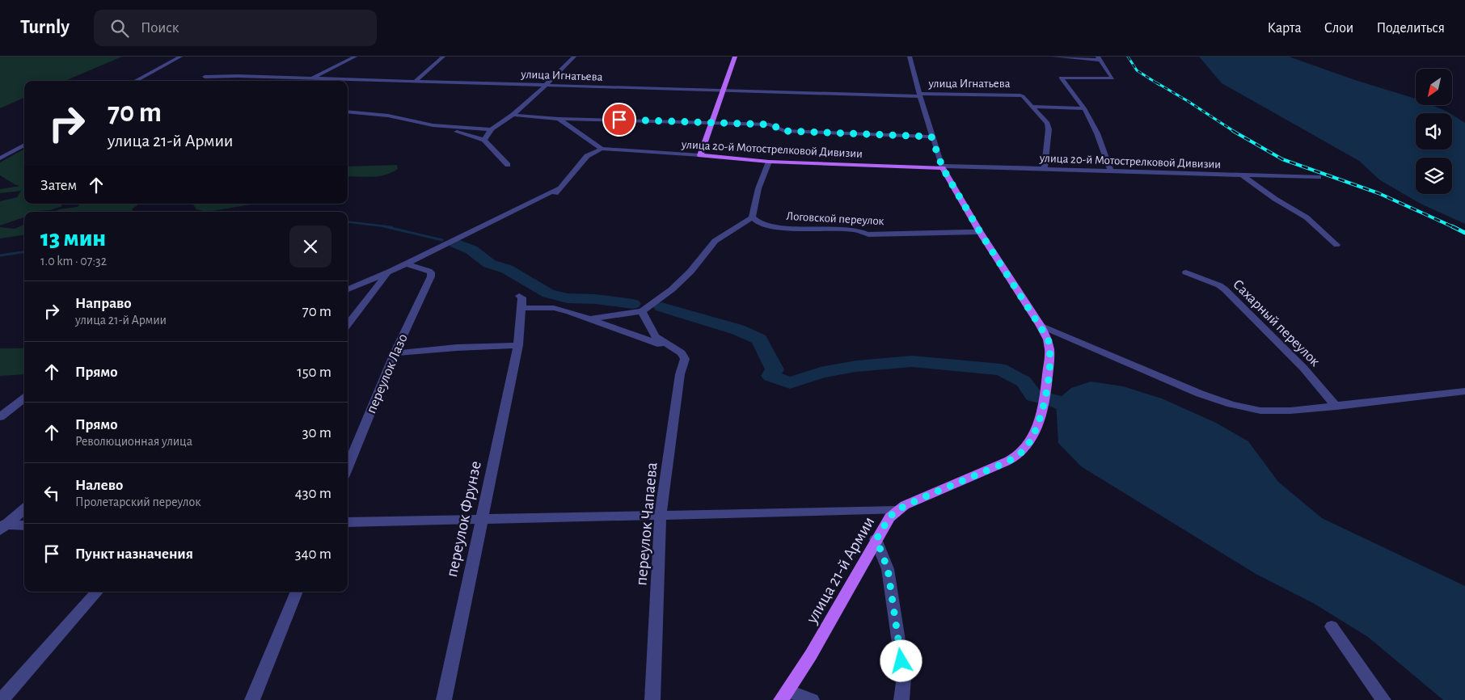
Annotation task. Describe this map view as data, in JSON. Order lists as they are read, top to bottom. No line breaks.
{"streets":{"main road":["улица 20-й Мотострелковой Дивизии","улица 21-й Армии"],"street":["улица Игнатьева","Логовской переулок","Сахарный переулок","переулок Лазо","переулок Фрунзе","переулок Чапаева"]},"crossings":[["улица 20-й Мотострелковой Дивизии","улица 21-й Армии"],["Логовской переулок","улица 21-й Армии"]],"north":"bottom left","page":{"header":"Turnly","search":"Поиск","nav":["Карта","Слои","Поделиться"],"turn":["70 m","улица 21-й Армии"],"then":"Затем","heading":["13 мин","1.0 km · 07:32"],"list":[{"name":"Направо","note":"улица 21-й Армии","value":"70 m"},{"name":"Прямо","value":"150 m"},{"name":"Прямо","note":"Революционная улица","value":"30 m"},{"name":"Налево","note":"Пролетарский переулок","value":"430 m"},{"name":"Пункт назначения","value":"340 m"}]}}
